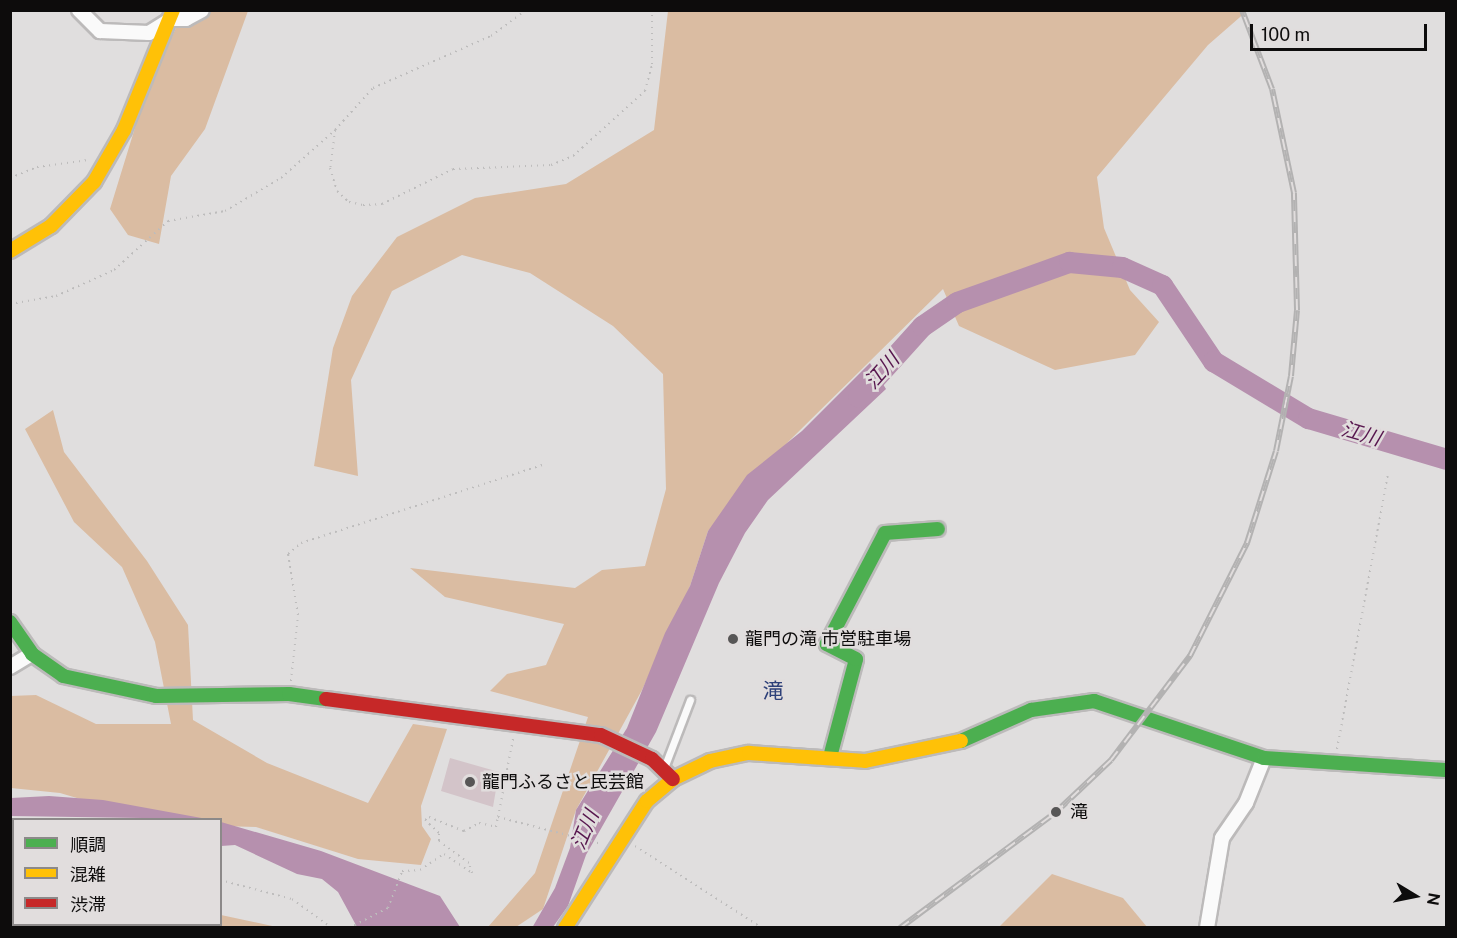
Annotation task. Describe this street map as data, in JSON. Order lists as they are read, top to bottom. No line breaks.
{"districts":["滝"],"water":["江川"],"places":["龍門の滝 市営駐車場","龍門ふるさと民芸館","滝"],"legend":["順調","混雑","渋滞"],"scale_bar":"100 m","north":"right"}
